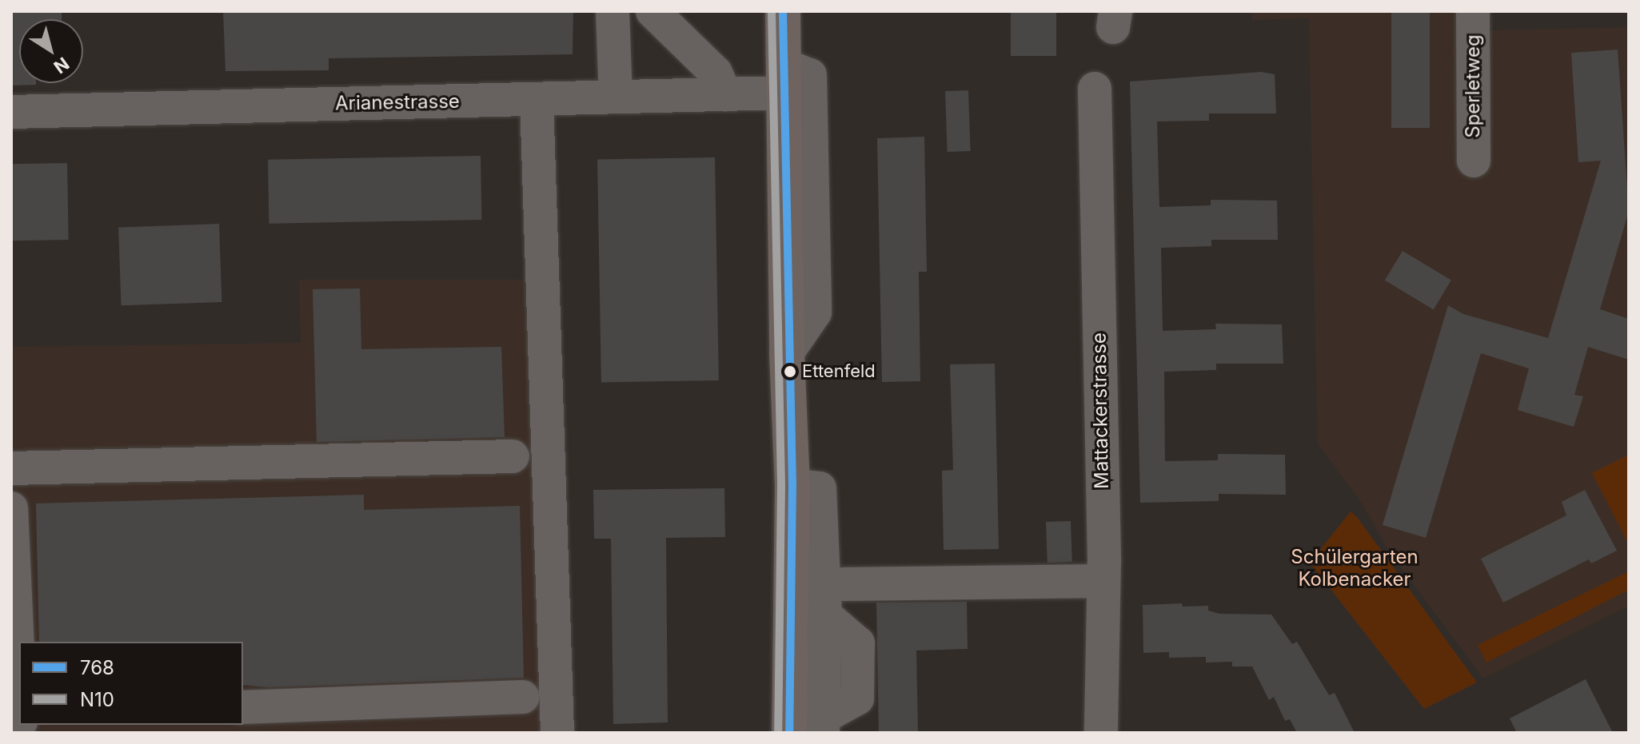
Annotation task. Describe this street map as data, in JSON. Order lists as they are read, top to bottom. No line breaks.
{"streets":{"street":["Sperletweg","Arianestrasse","Mattackerstrasse"]},"parks":["Schülergarten Kolbenacker"],"places":["Ettenfeld"],"lines":["transit line 768","transit line N10"],"legend":["768","N10"],"north":"bottom right"}
